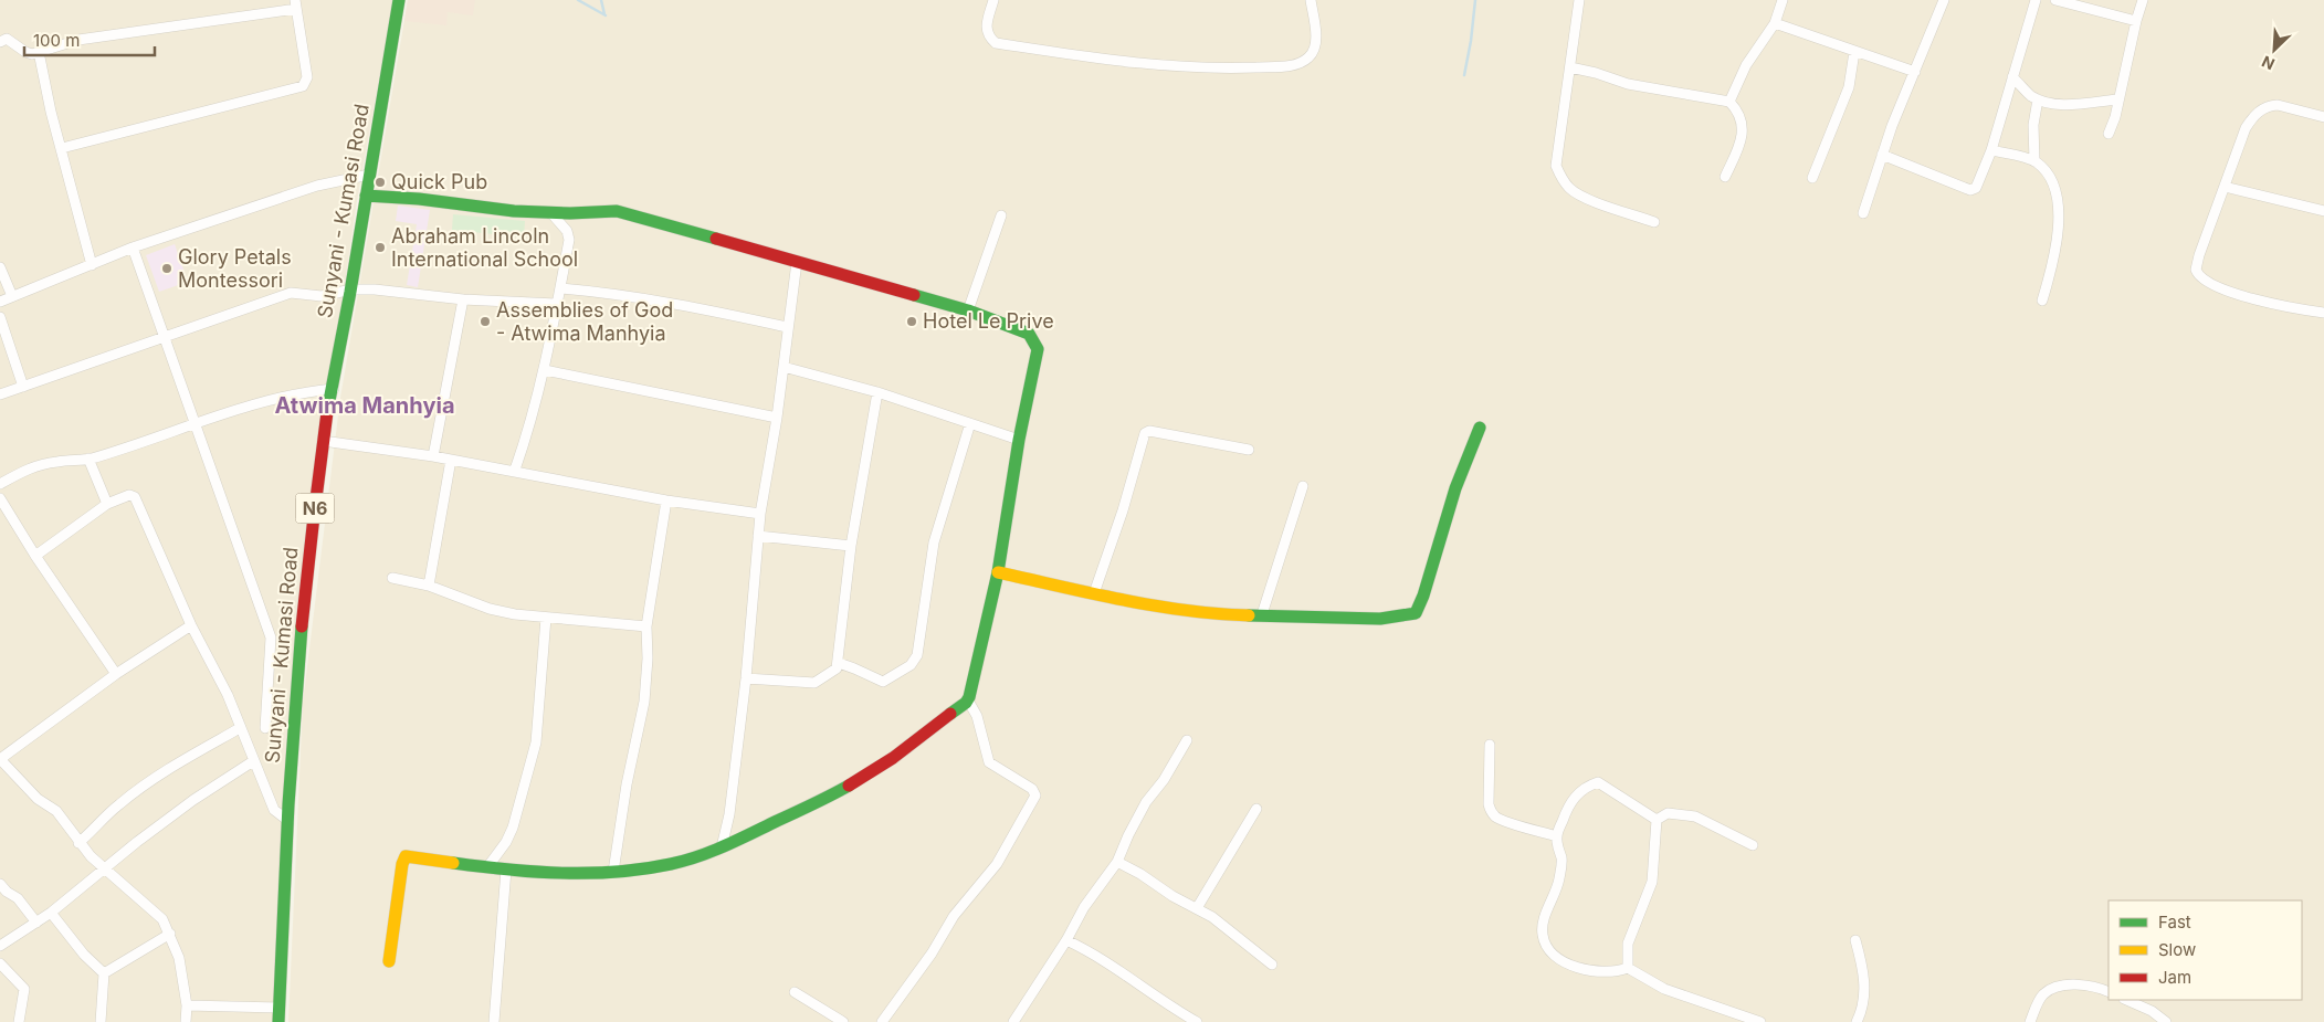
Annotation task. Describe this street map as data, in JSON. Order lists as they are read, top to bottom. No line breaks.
{"streets":{"street":["Sunyani - Kumasi Road","N6"]},"districts":["Atwima Manhyia"],"places":["Quick Pub","Abraham Lincoln International School","Glory Petals Montessori","Assemblies of God - Atwima Manhyia","Hotel Le Prive"],"legend":["Fast","Slow","Jam"],"scale_bar":"100 m","north":"bottom left"}
